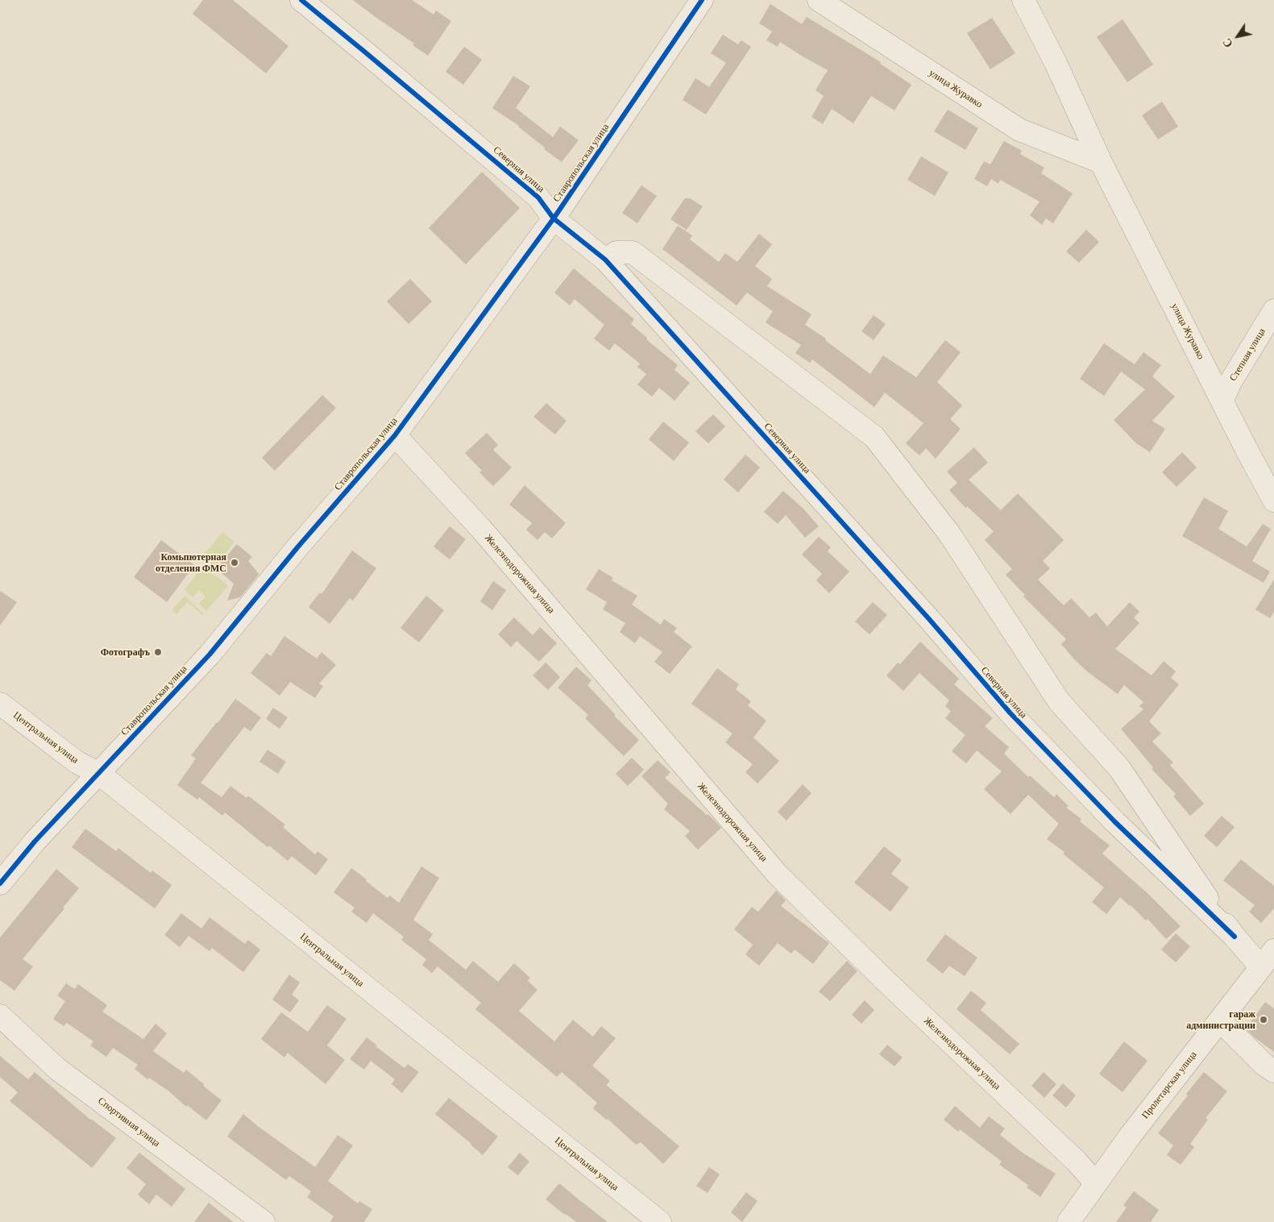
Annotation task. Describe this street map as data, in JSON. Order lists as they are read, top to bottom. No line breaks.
{"streets":{"street":["улица Журавко","Ставропольская улица","Северная улица","Степная улица","Железнодорожная улица","Центральная улица","Пролетарская улица","Спортивная улица"]},"crossings":[["улица Журавко","Степная улица"],["Ставропольская улица","Северная улица"],["Ставропольская улица","Железнодорожная улица"],["Ставропольская улица","Центральная улица"],["Северная улица","Пролетарская улица"],["Железнодорожная улица","Пролетарская улица"]],"places":["Комьпютерная отделения ФМС","Фотографъ","гараж администрации"],"north":"bottom left"}
